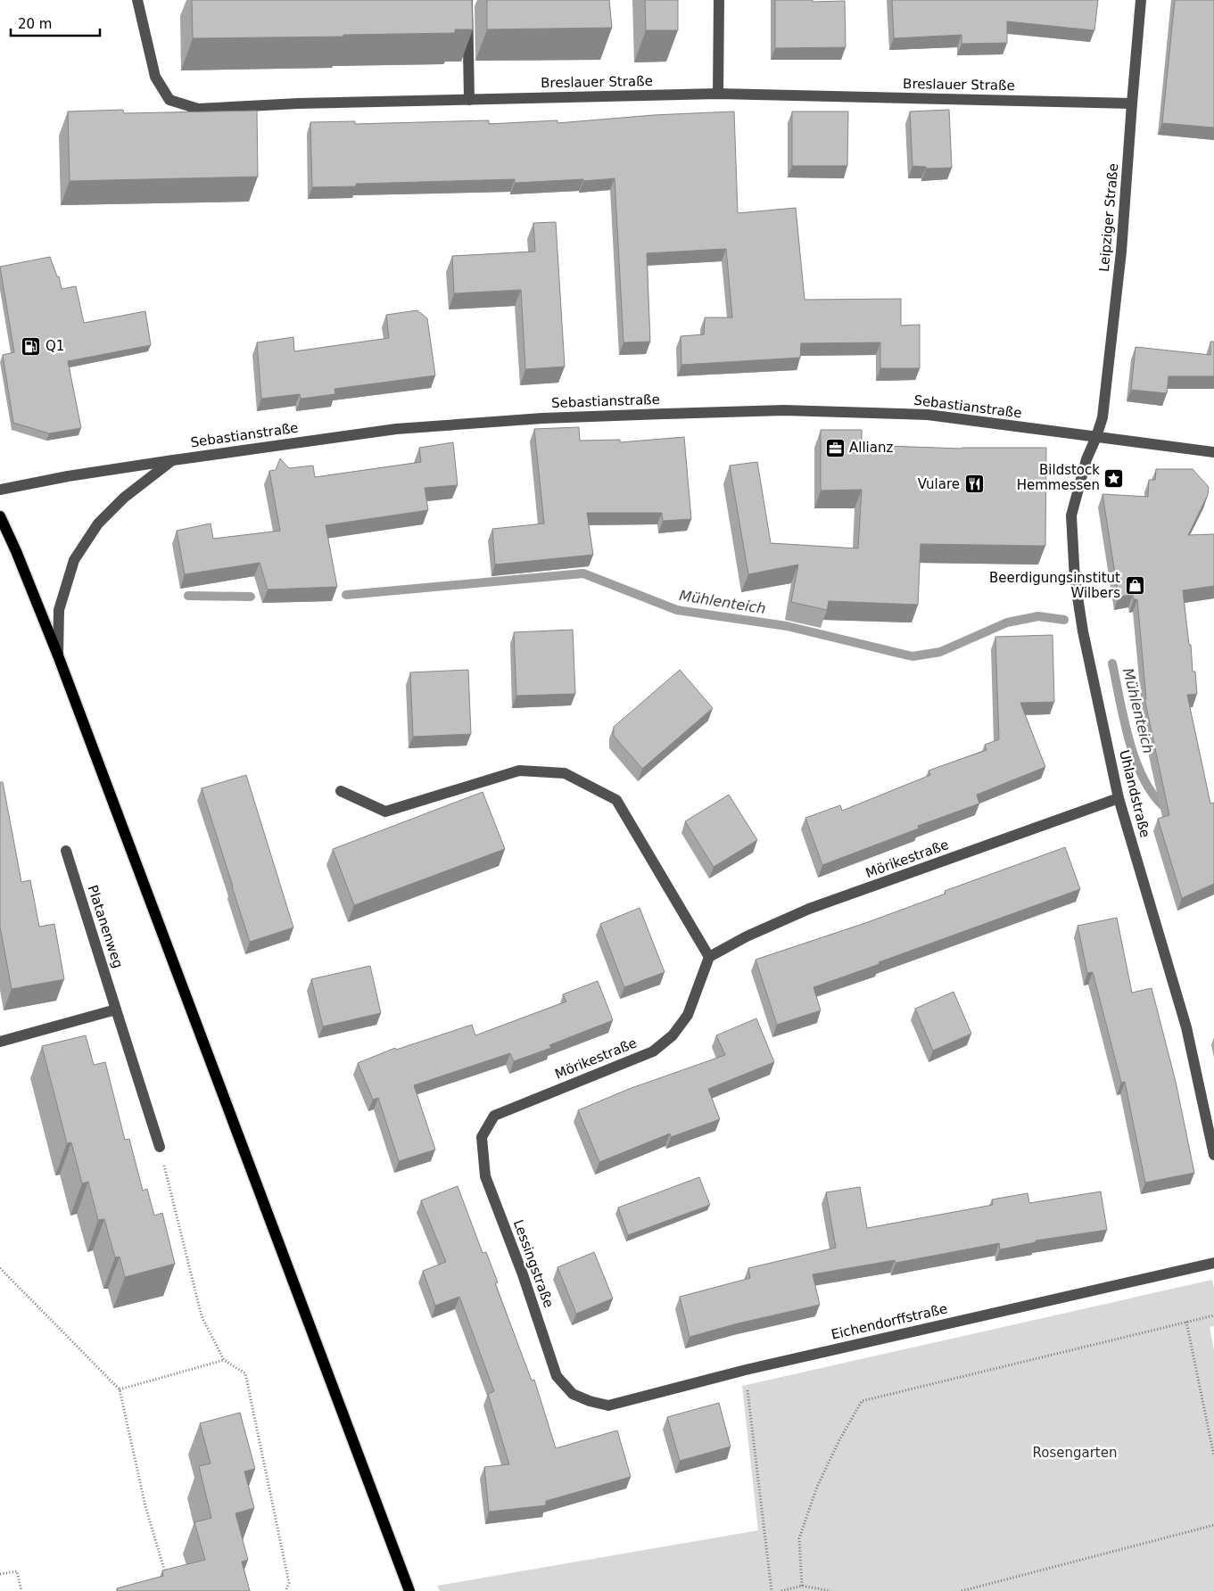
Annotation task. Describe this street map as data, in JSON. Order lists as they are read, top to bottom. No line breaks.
{"streets":{"street":["Breslauer Straße","Leipziger Straße","Sebastianstraße","Uhlandstraße","Mörikestraße","Platanenweg","Lessingstraße","Eichendorffstraße"]},"crossings":[["Breslauer Straße","Leipziger Straße"],["Leipziger Straße","Sebastianstraße"],["Leipziger Straße","Uhlandstraße"],["Sebastianstraße","Uhlandstraße"],["Uhlandstraße","Mörikestraße"],["Mörikestraße","Lessingstraße"],["Lessingstraße","Eichendorffstraße"]],"water":["Mühlenteich"],"parks":["Rosengarten"],"places":{"fuel station":["Q1"],"office":["Allianz"],"place":["Bildstock Hemmessen"],"restaurant":["Vulare"],"shop":["Beerdigungsinstitut Wilbers"]},"scale_bar":"20 m"}
